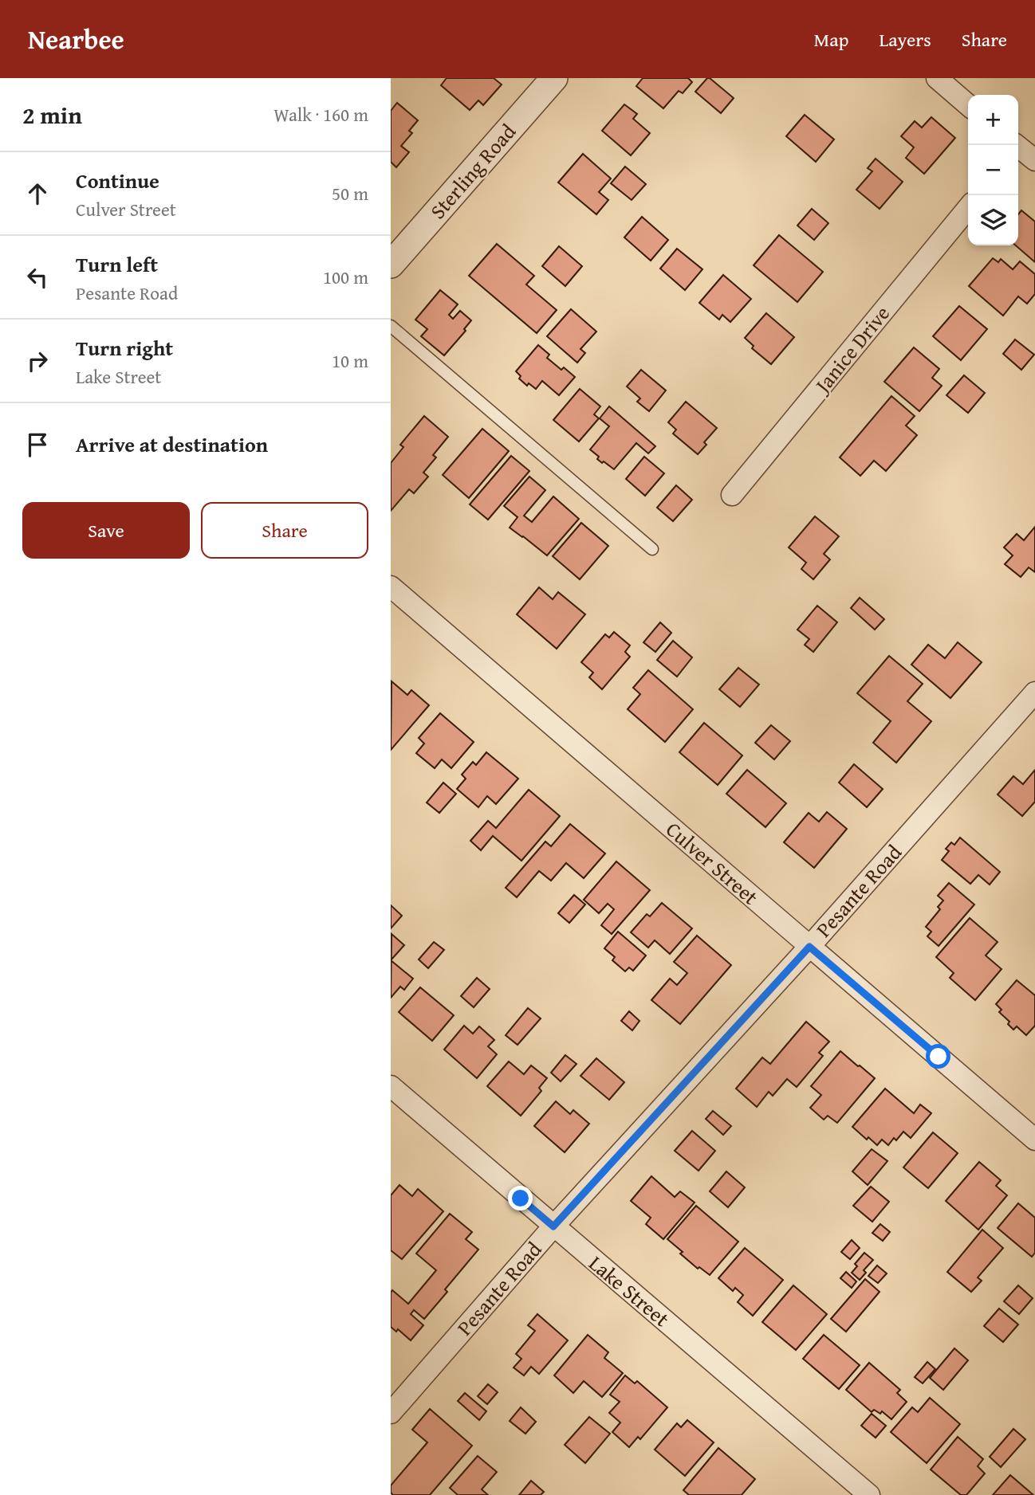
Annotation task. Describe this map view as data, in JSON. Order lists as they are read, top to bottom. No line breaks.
{"streets":{"street":["Sterling Road","Janice Drive","Culver Street","Pesante Road","Lake Street"]},"crossings":[["Culver Street","Pesante Road"],["Pesante Road","Lake Street"]],"page":{"header":"Nearbee","nav":["Map","Layers","Share"],"heading":["2 min","Walk · 160 m"],"map_buttons":["+","−"],"list":[["Continue","Culver Street","50 m"],["Turn left","Pesante Road","100 m"],["Turn right","Lake Street","10 m"],"Arrive at destination"],"buttons":["Save","Share"]}}
